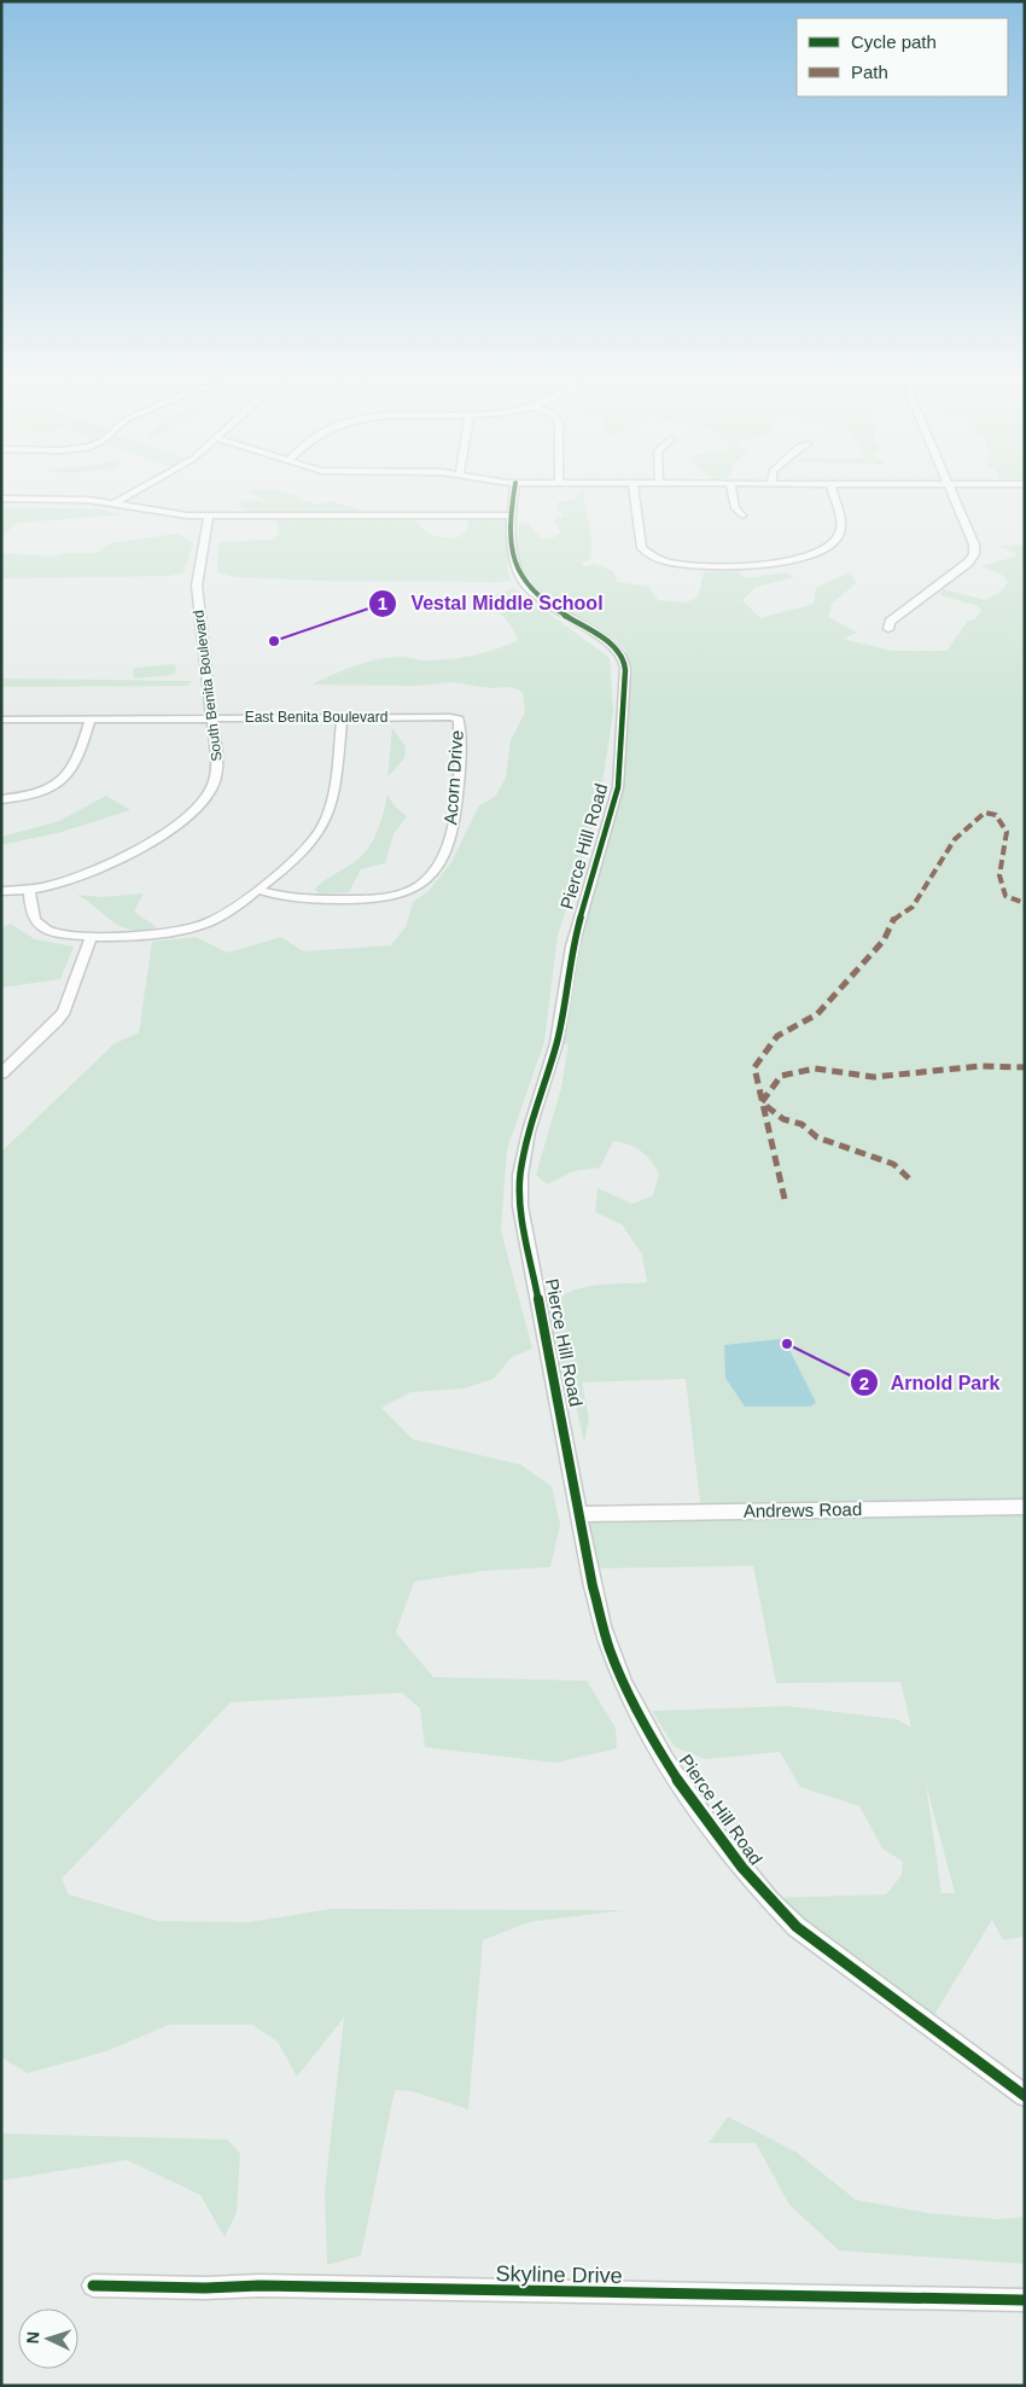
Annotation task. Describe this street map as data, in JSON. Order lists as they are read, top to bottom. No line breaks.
{"streets":{"street":["South Benita Boulevard","East Benita Boulevard","Acorn Drive","Pierce Hill Road","Andrews Road","Skyline Drive"]},"crossings":[["South Benita Boulevard","East Benita Boulevard"],["East Benita Boulevard","Acorn Drive"],["Pierce Hill Road","Andrews Road"]],"places":["Vestal Middle School","Arnold Park"],"legend":["Cycle path","Path"],"north":"left"}
